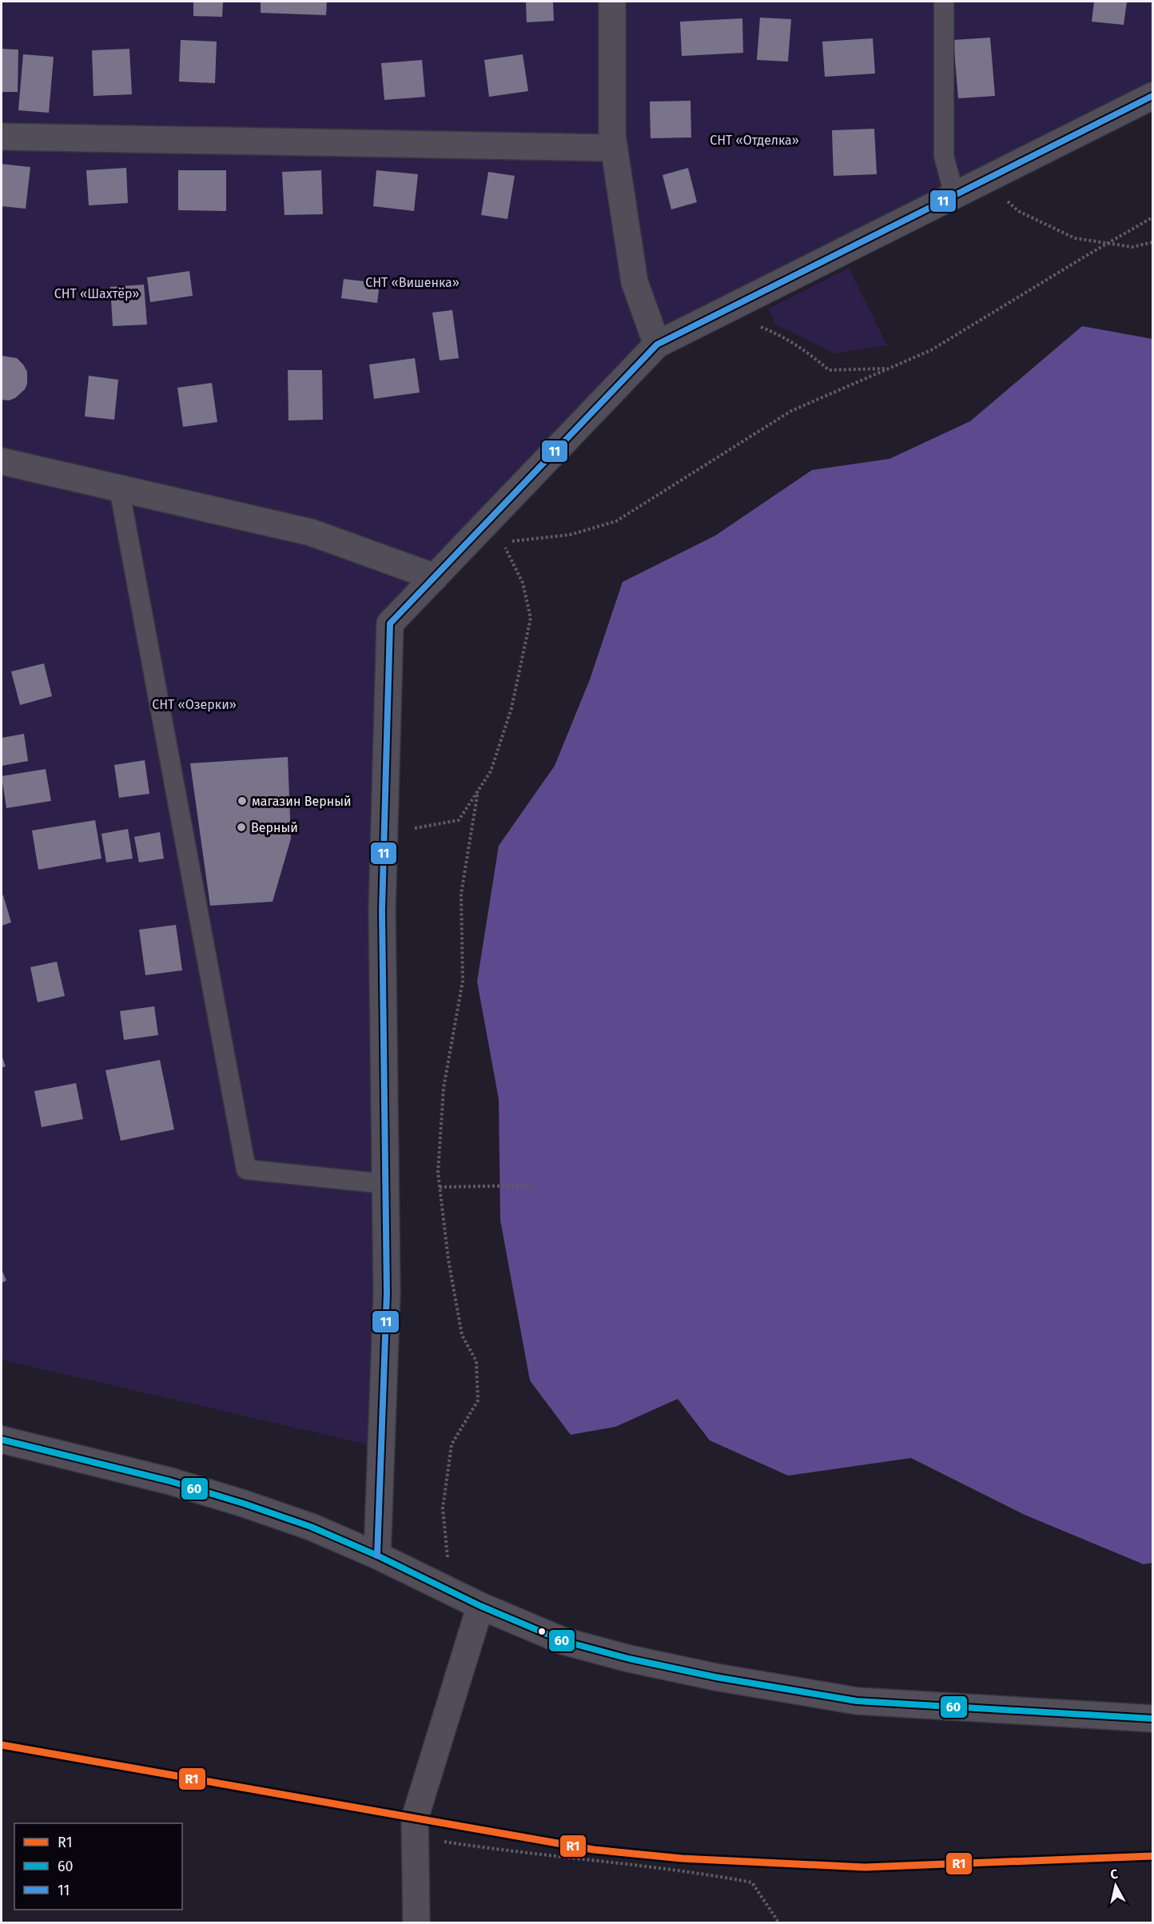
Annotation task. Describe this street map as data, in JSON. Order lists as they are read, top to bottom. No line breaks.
{"parks":["СНТ «Отделка»","СНТ «Вишенка»","СНТ «Шахтёр»","СНТ «Озерки»"],"places":["магазин Верный","Верный"],"lines":["transit line 11","transit line 60","transit line R1"],"legend":["R1","60","11"],"north":"top"}
